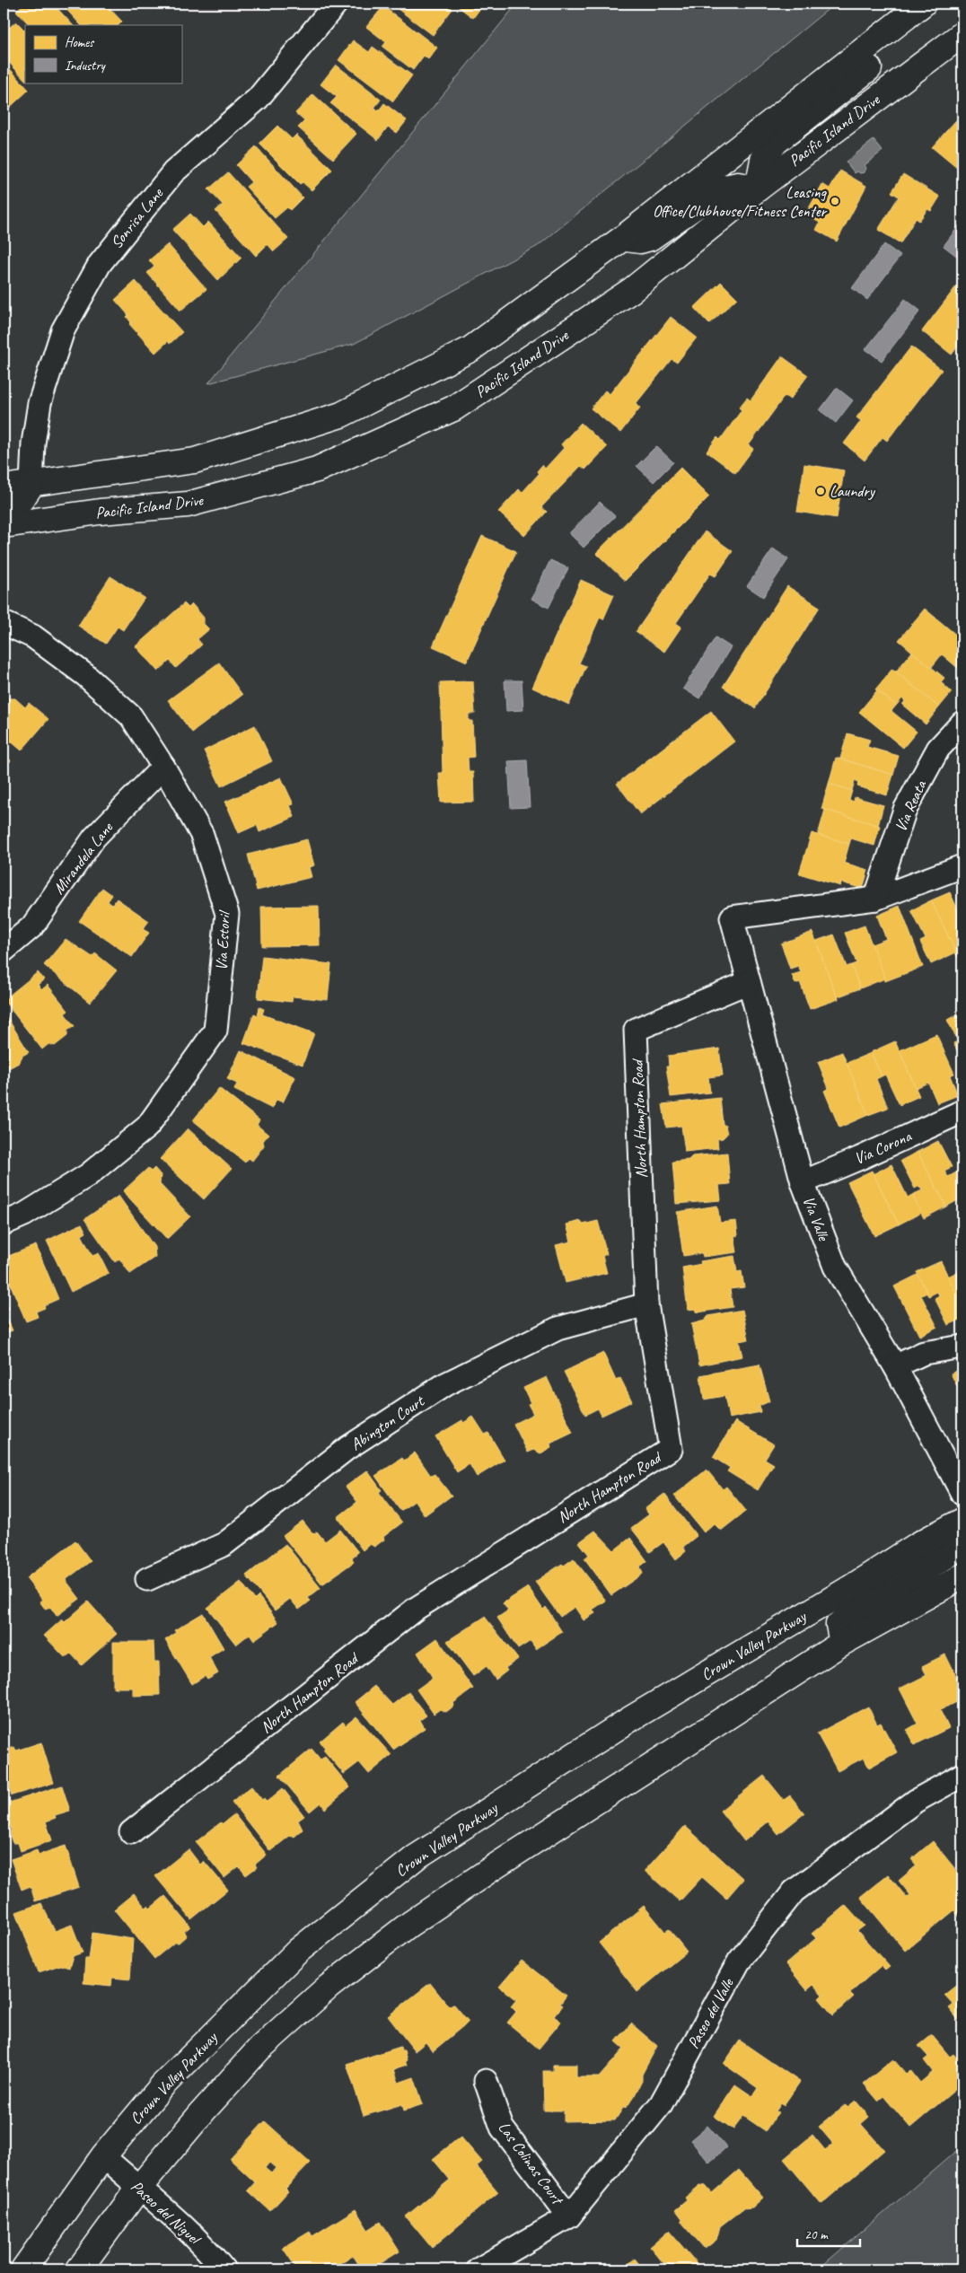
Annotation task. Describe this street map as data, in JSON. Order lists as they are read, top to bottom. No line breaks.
{"streets":{"main road":["Pacific Island Drive","Crown Valley Parkway"],"street":["Sonrisa Lane","Via Reata","Mirandela Lane","Via Estoril","North Hampton Road","Via Corona","Via Valle","Abington Court","Paseo del Valle","Las Colinas Court","Paseo del Niguel"]},"crossings":[["Via Reata","Via Valle"],["Mirandela Lane","Via Estoril"],["North Hampton Road","Via Valle"],["North Hampton Road","Abington Court"],["Via Corona","Via Valle"],["Crown Valley Parkway","Paseo del Niguel"],["Paseo del Valle","Las Colinas Court"]],"places":["Leasing Office/Clubhouse/Fitness Center","Laundry"],"legend":["Homes","Industry"],"scale_bar":"20 m"}
